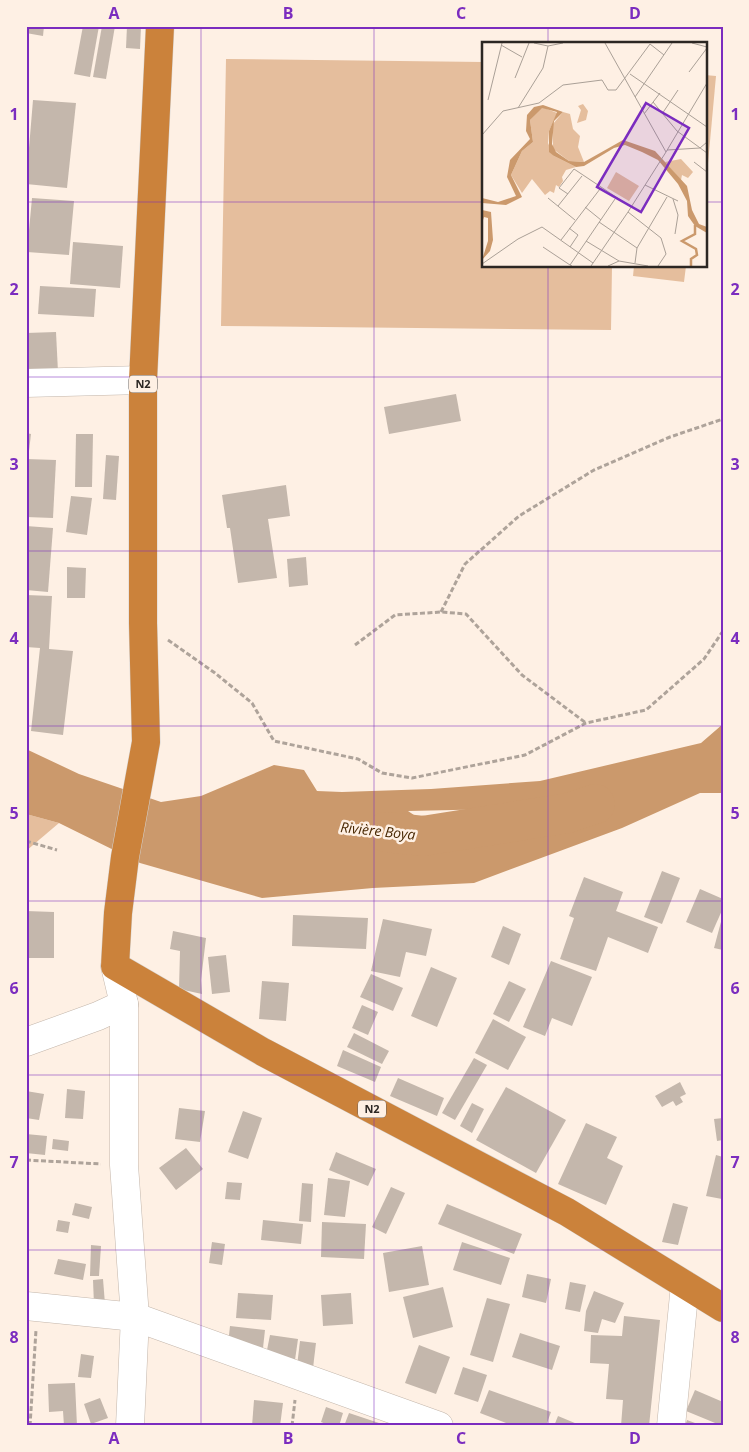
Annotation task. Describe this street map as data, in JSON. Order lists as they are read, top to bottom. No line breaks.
{"streets":{"highway":["N2"]},"water":["Rivière Boya"],"grid":{"columns":["A","B","C","D"],"rows":["1","2","3","4","5","6","7","8"]}}
